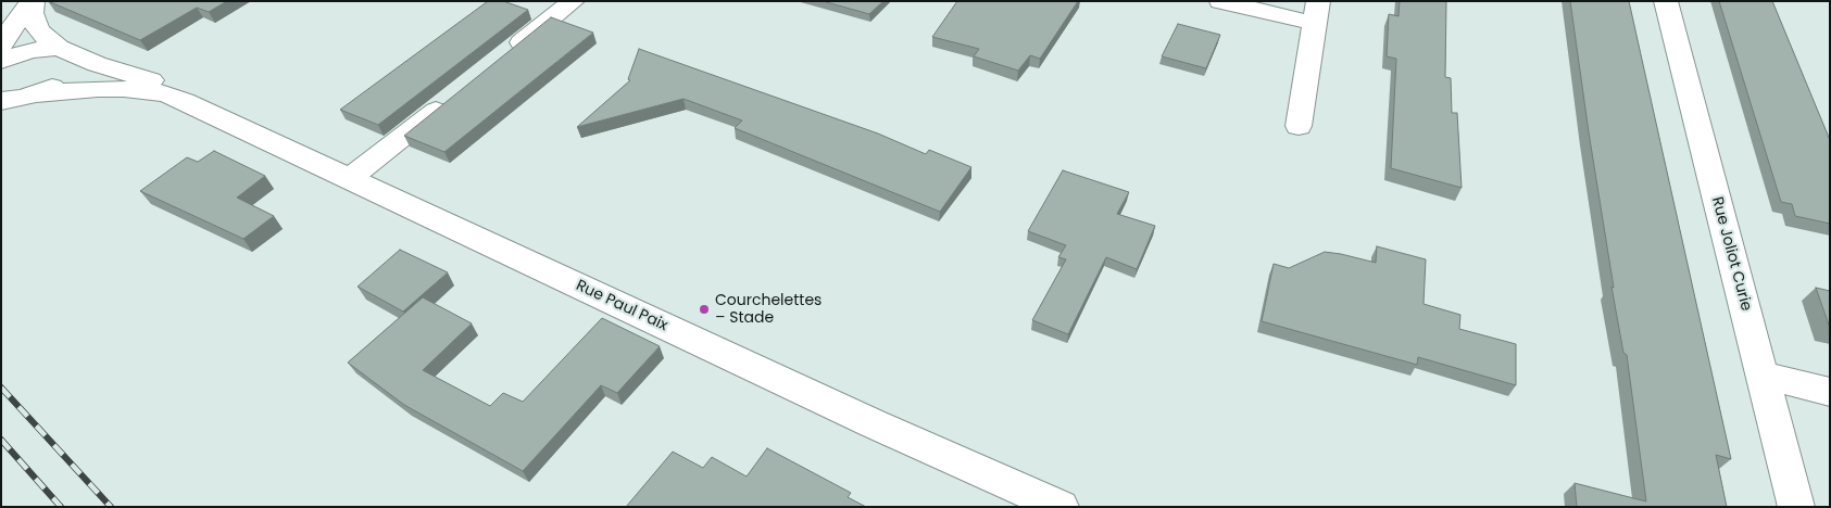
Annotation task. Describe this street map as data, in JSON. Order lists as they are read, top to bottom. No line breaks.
{"streets":{"street":["Rue Joliot Curie","Rue Paul Paix"]},"places":["Courchelettes – Stade"]}
